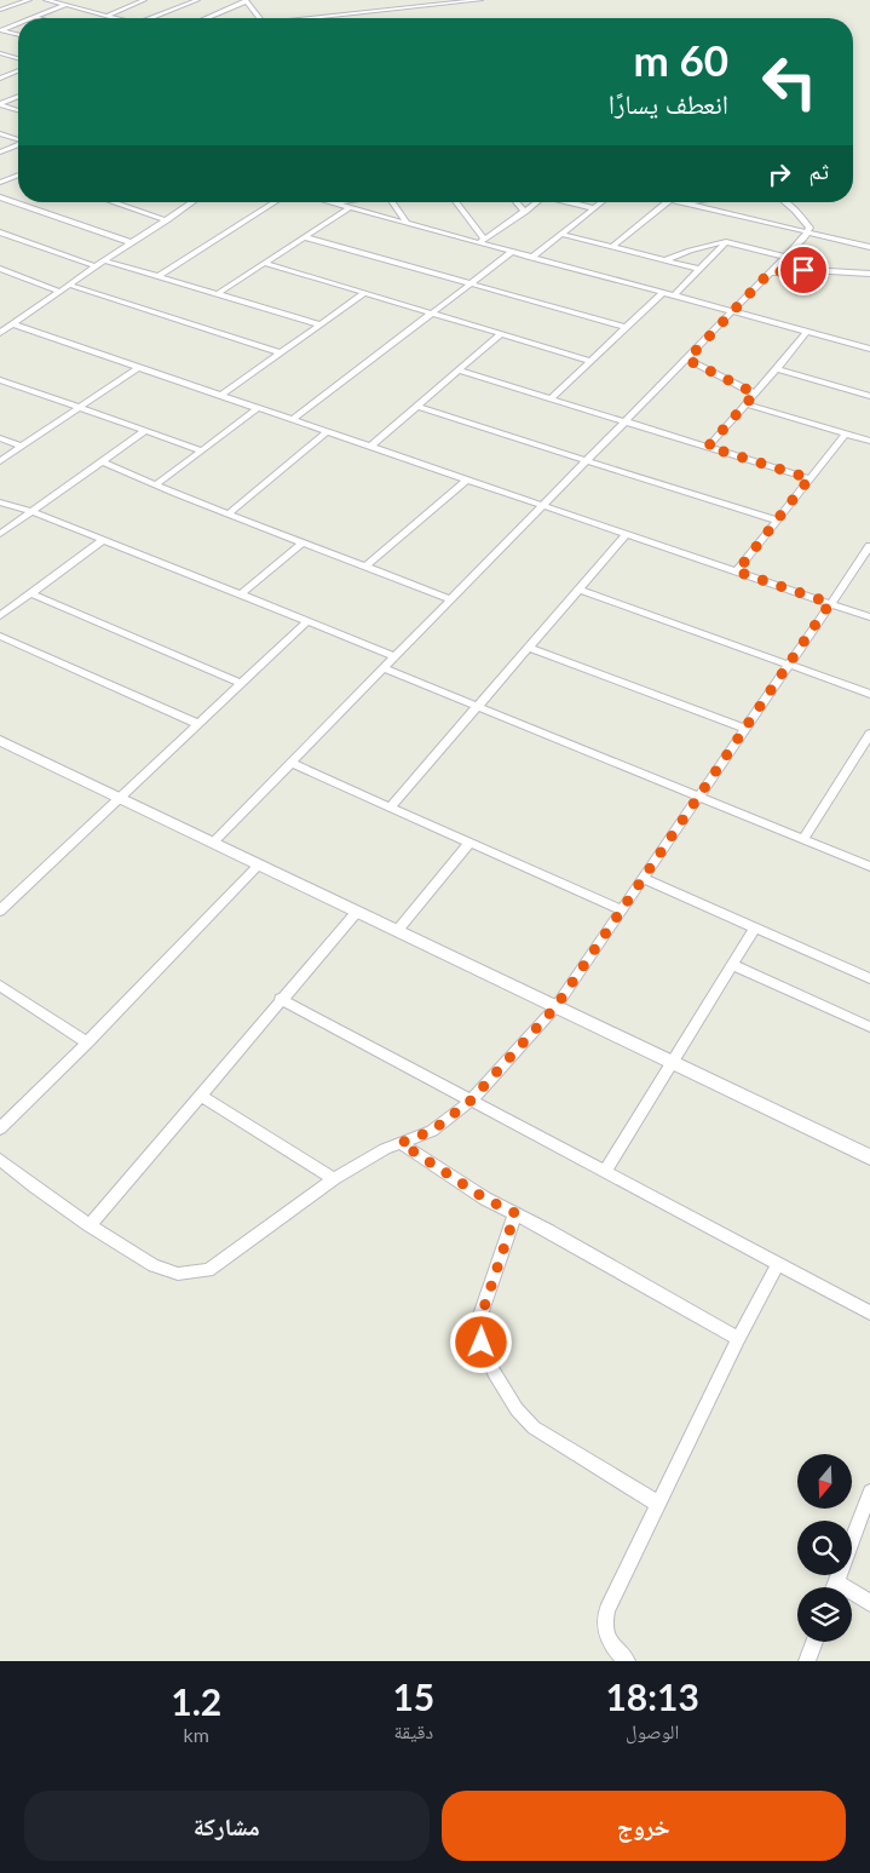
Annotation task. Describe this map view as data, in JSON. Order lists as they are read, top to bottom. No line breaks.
{"north":"bottom","page":{"turn":["60 m","انعطف يسارًا"],"then":"ثم","eta":["18:13","الوصول","15","دقيقة","1.2","km"],"buttons":["خروج","مشاركة"]}}
